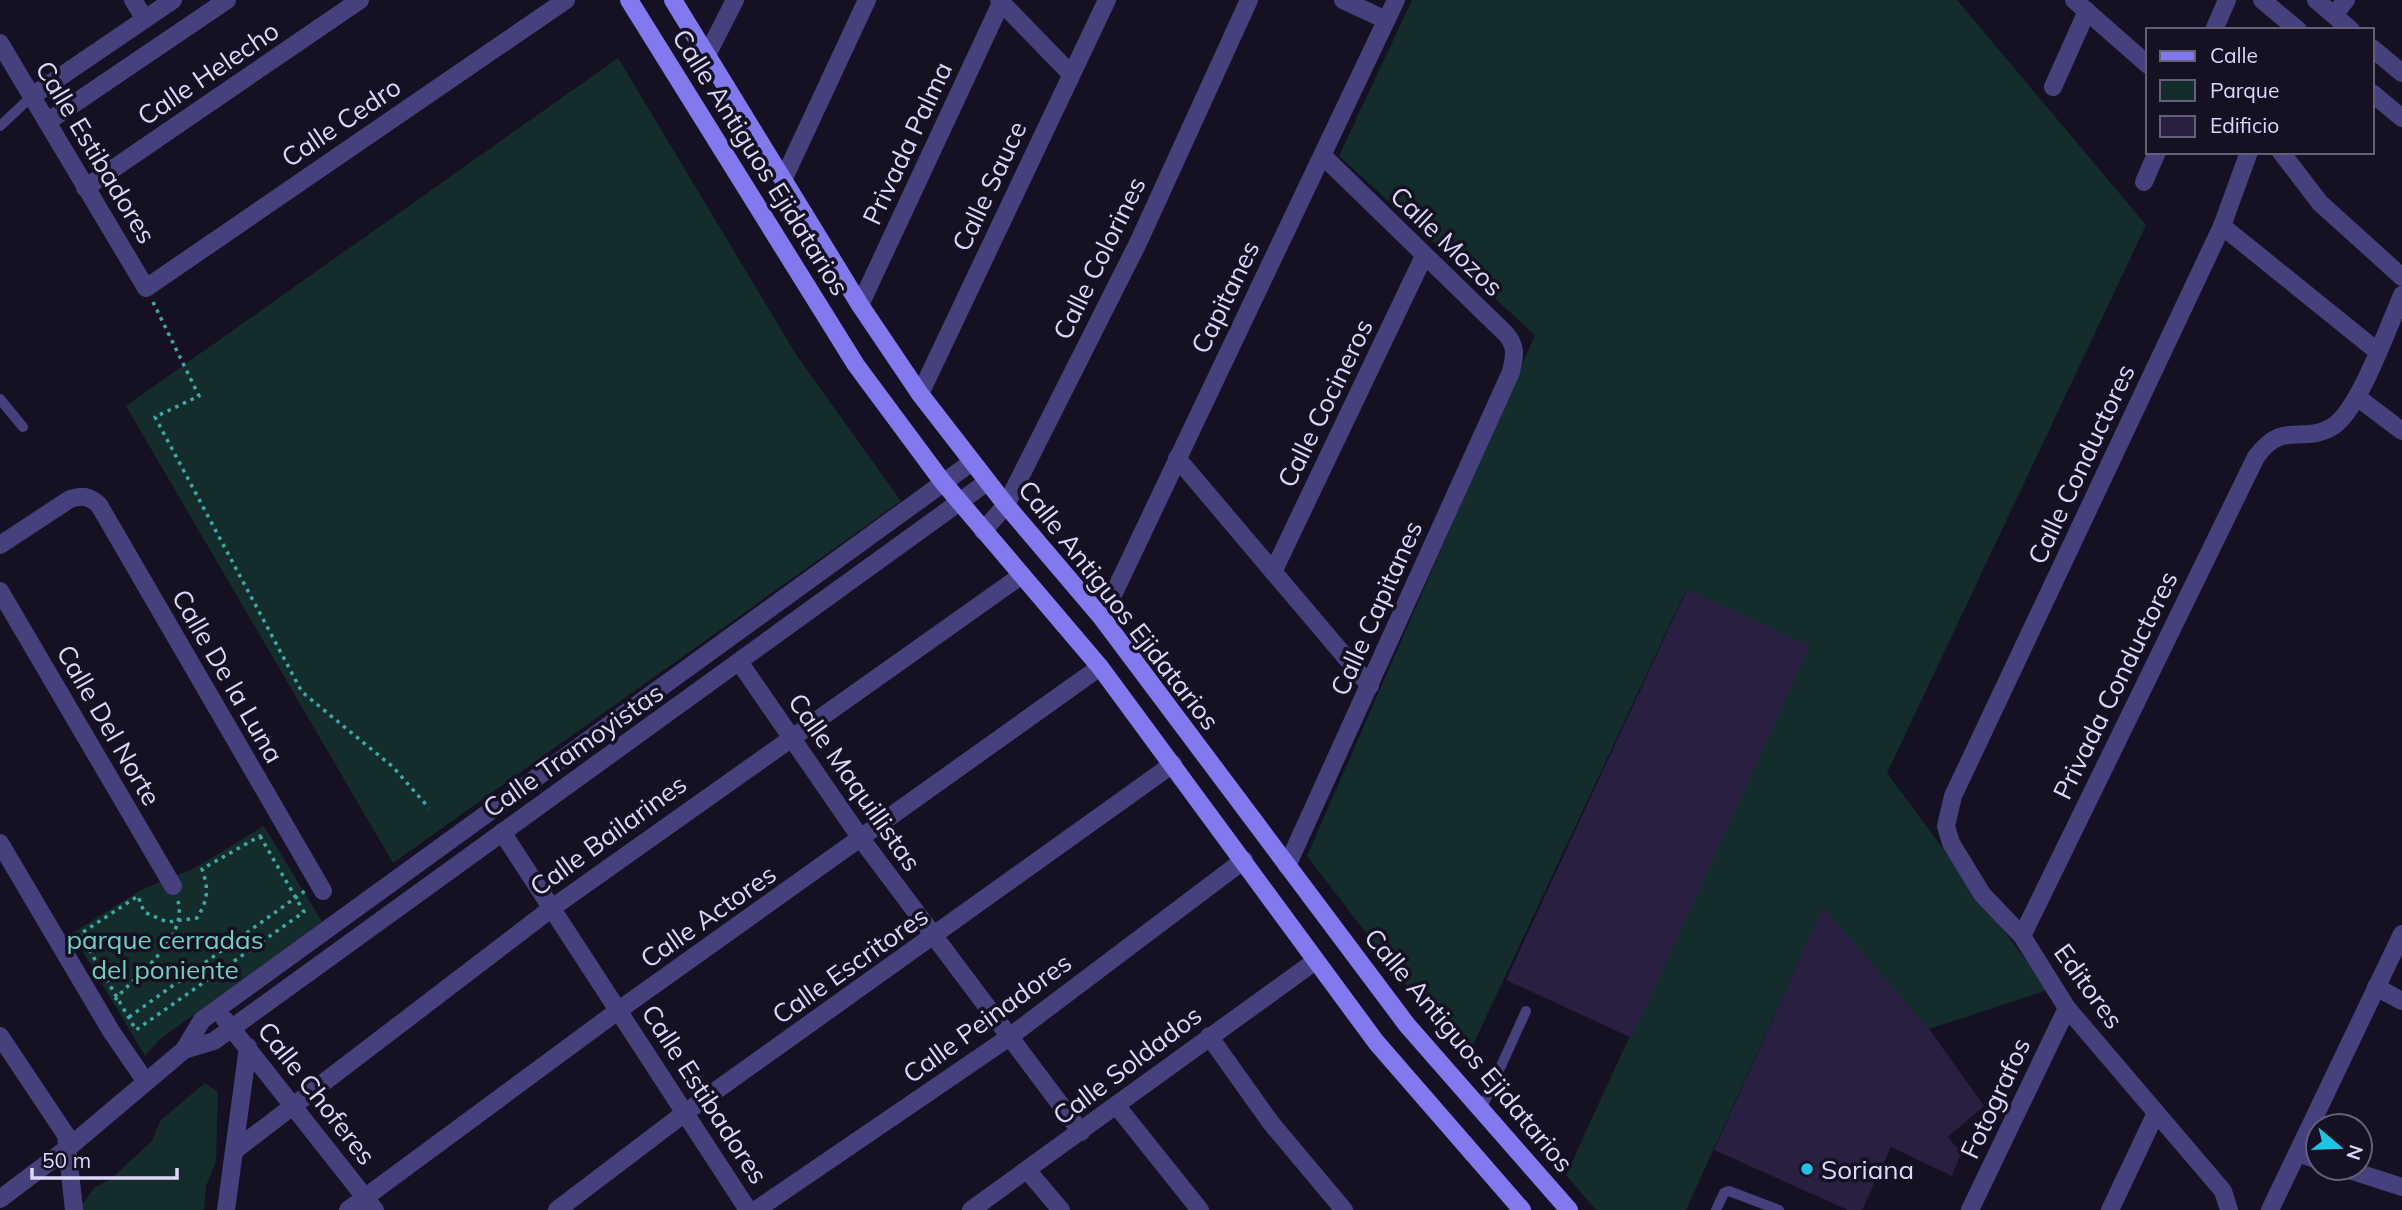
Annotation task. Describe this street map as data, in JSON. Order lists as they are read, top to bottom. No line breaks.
{"streets":{"street":["Calle Helecho","Calle Cedro","Privada Palma","Calle Estibadores","Calle Antiguos Ejidatarios","Calle Sauce","Calle Mozos","Calle Colorines","Capitanes","Calle Cocineros","Calle Conductores","Calle Capitanes","Calle De la Luna","Privada Conductores","Calle Del Norte","Calle Tramoyistas","Calle Maquillistas","Calle Bailarines","Calle Actores","Calle Escritores","Editores","Calle Peinadores","Calle Soldados","Calle Choferes","Fotografos"]},"crossings":[["Calle Helecho","Calle Estibadores"],["Calle Cedro","Calle Estibadores"],["Privada Palma","Calle Antiguos Ejidatarios"],["Calle Estibadores","Calle Tramoyistas"],["Calle Estibadores","Calle Bailarines"],["Calle Estibadores","Calle Actores"],["Calle Estibadores","Calle Escritores"],["Calle Antiguos Ejidatarios","Calle Sauce"],["Calle Antiguos Ejidatarios","Calle Colorines"],["Calle Antiguos Ejidatarios","Capitanes"],["Calle Antiguos Ejidatarios","Calle Capitanes"],["Calle Antiguos Ejidatarios","Calle Tramoyistas"],["Calle Antiguos Ejidatarios","Calle Bailarines"],["Calle Antiguos Ejidatarios","Calle Actores"],["Calle Antiguos Ejidatarios","Calle Escritores"],["Calle Antiguos Ejidatarios","Calle Peinadores"],["Calle Antiguos Ejidatarios","Calle Soldados"],["Calle Mozos","Capitanes"],["Calle Mozos","Calle Cocineros"],["Calle Mozos","Calle Capitanes"],["Calle Conductores","Editores"],["Privada Conductores","Editores"],["Calle Tramoyistas","Calle Maquillistas"],["Calle Tramoyistas","Calle Choferes"],["Calle Maquillistas","Calle Bailarines"],["Calle Maquillistas","Calle Actores"],["Calle Maquillistas","Calle Escritores"],["Calle Maquillistas","Calle Peinadores"],["Calle Maquillistas","Calle Soldados"],["Calle Bailarines","Calle Choferes"],["Calle Actores","Calle Choferes"],["Editores","Fotografos"]],"parks":["parque cerradas del poniente"],"places":["Soriana"],"legend":["Calle","Parque","Edificio"],"scale_bar":"50 m","north":"right"}
